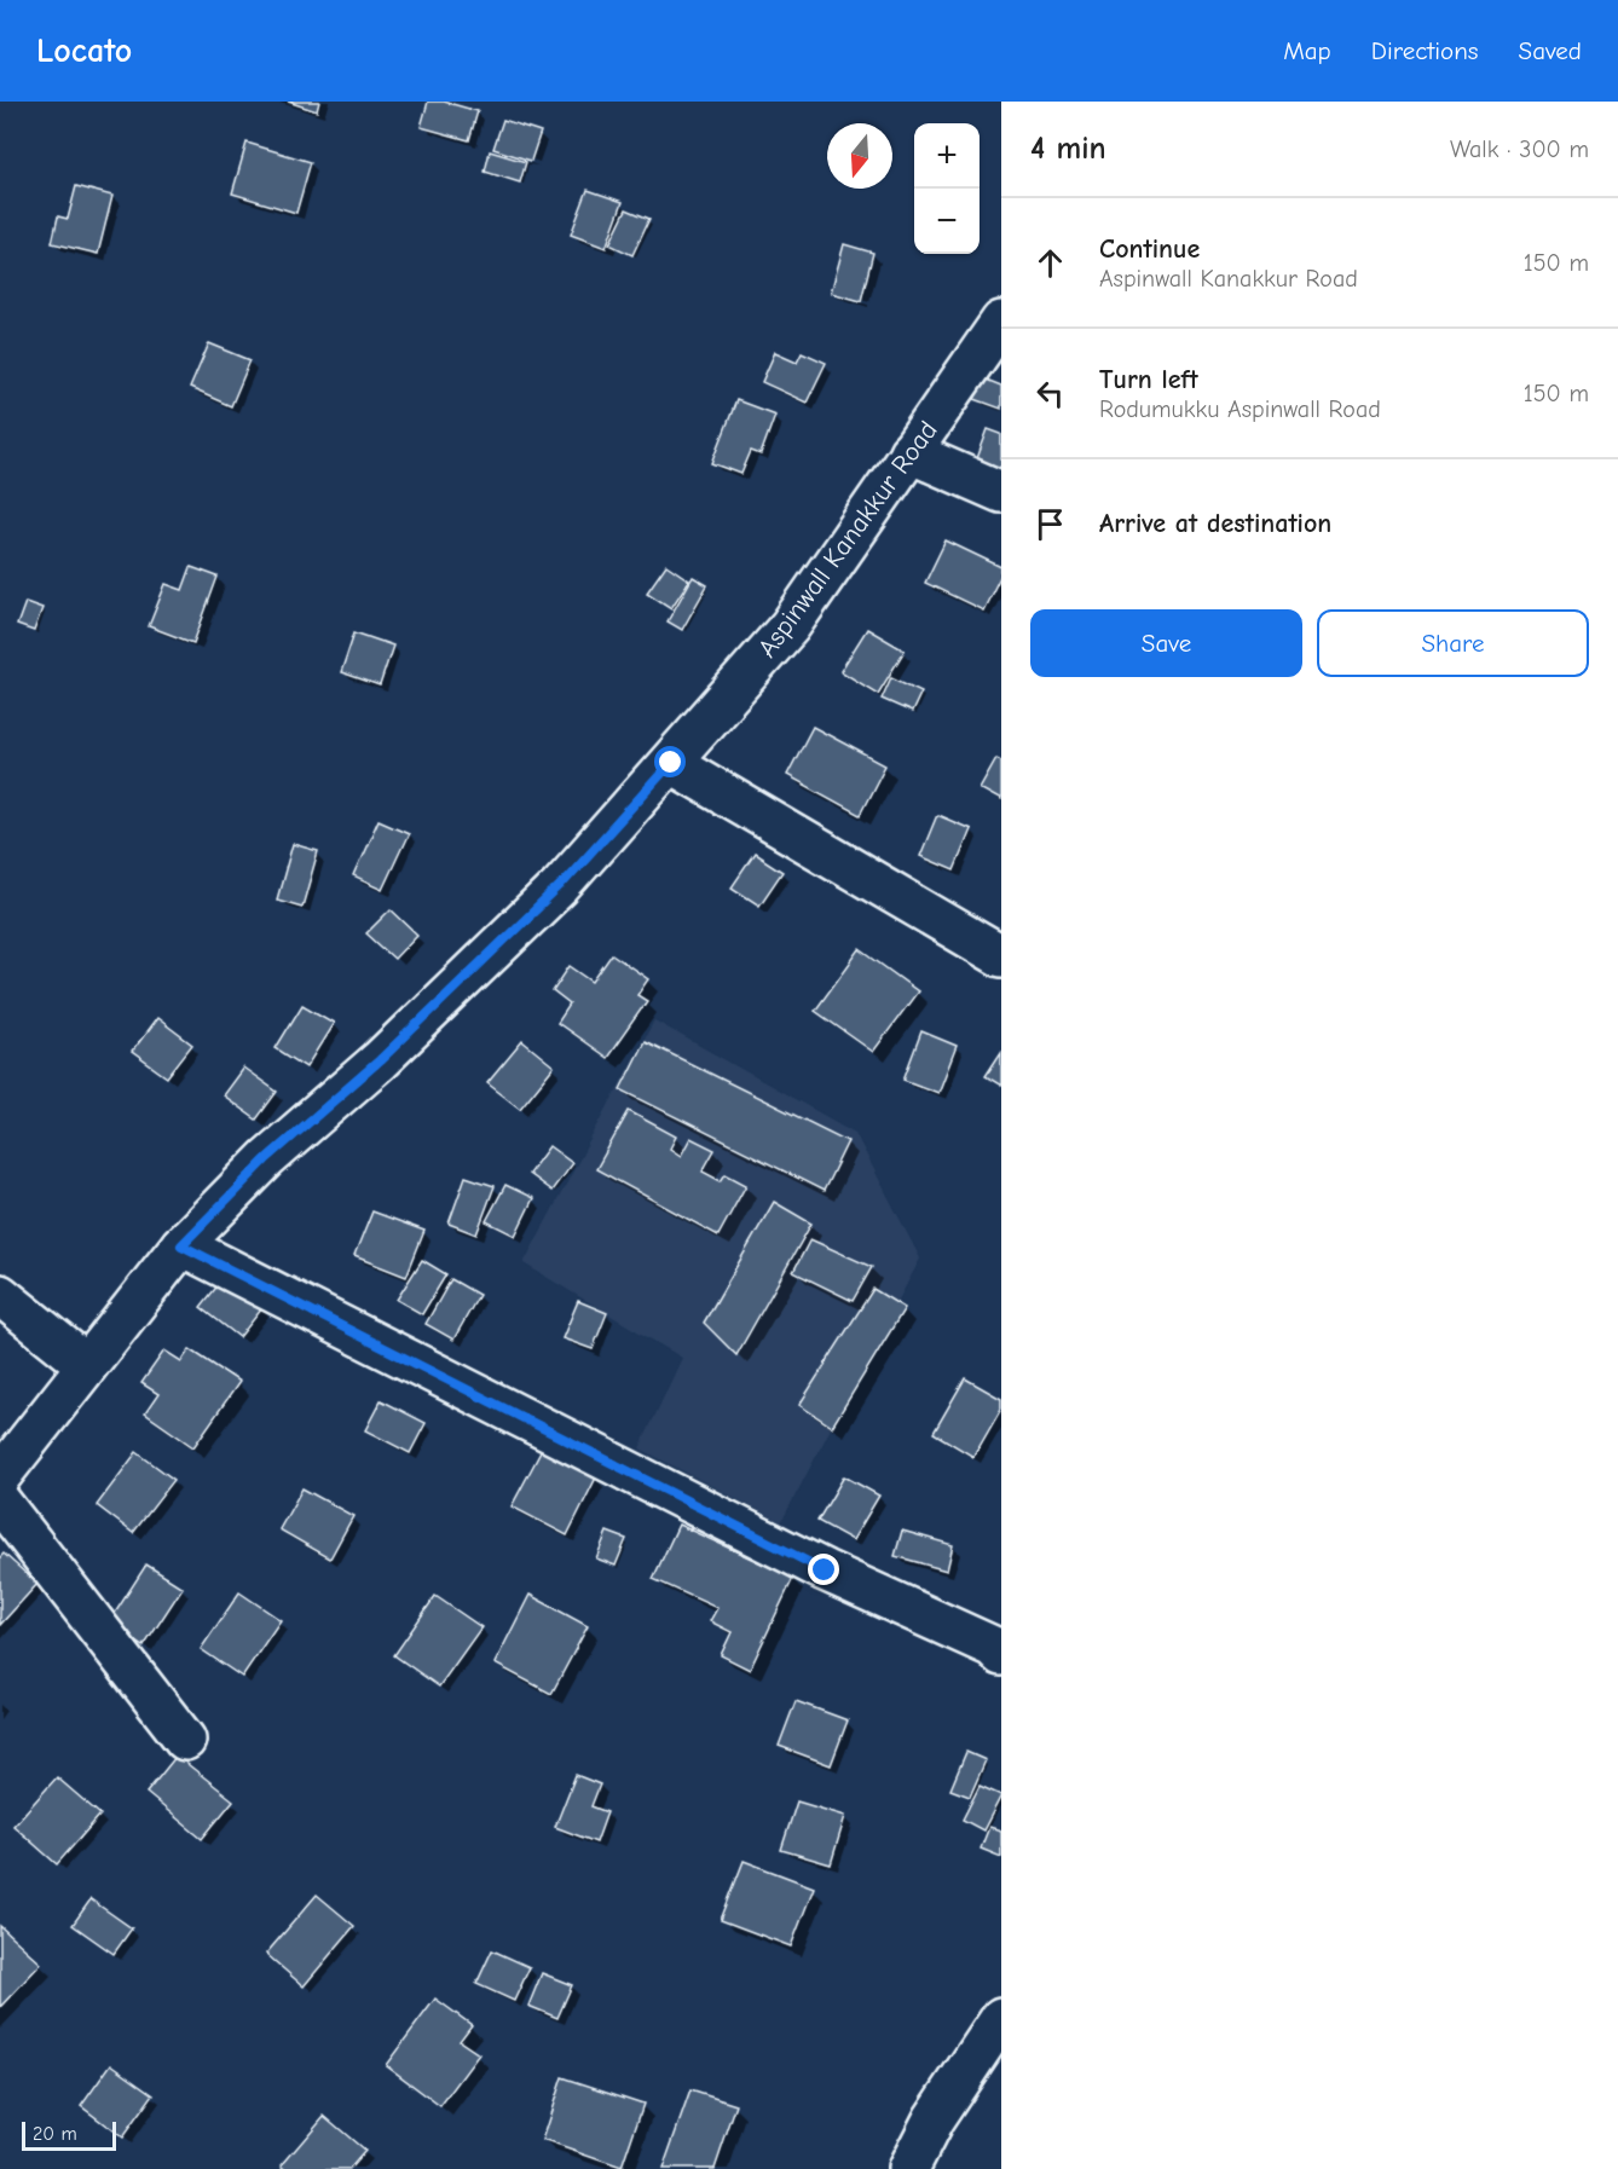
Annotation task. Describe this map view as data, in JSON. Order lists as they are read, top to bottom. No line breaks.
{"streets":{"street":["Aspinwall Kanakkur Road"]},"scale_bar":"20 m","north":"bottom","page":{"header":"Locato","nav":["Map","Directions","Saved"],"heading":["4 min","Walk · 300 m"],"map_buttons":["+","−"],"list":[["Continue","Aspinwall Kanakkur Road","150 m"],["Turn left","Rodumukku Aspinwall Road","150 m"],"Arrive at destination"],"buttons":["Save","Share"],"scale":"20 m"}}
